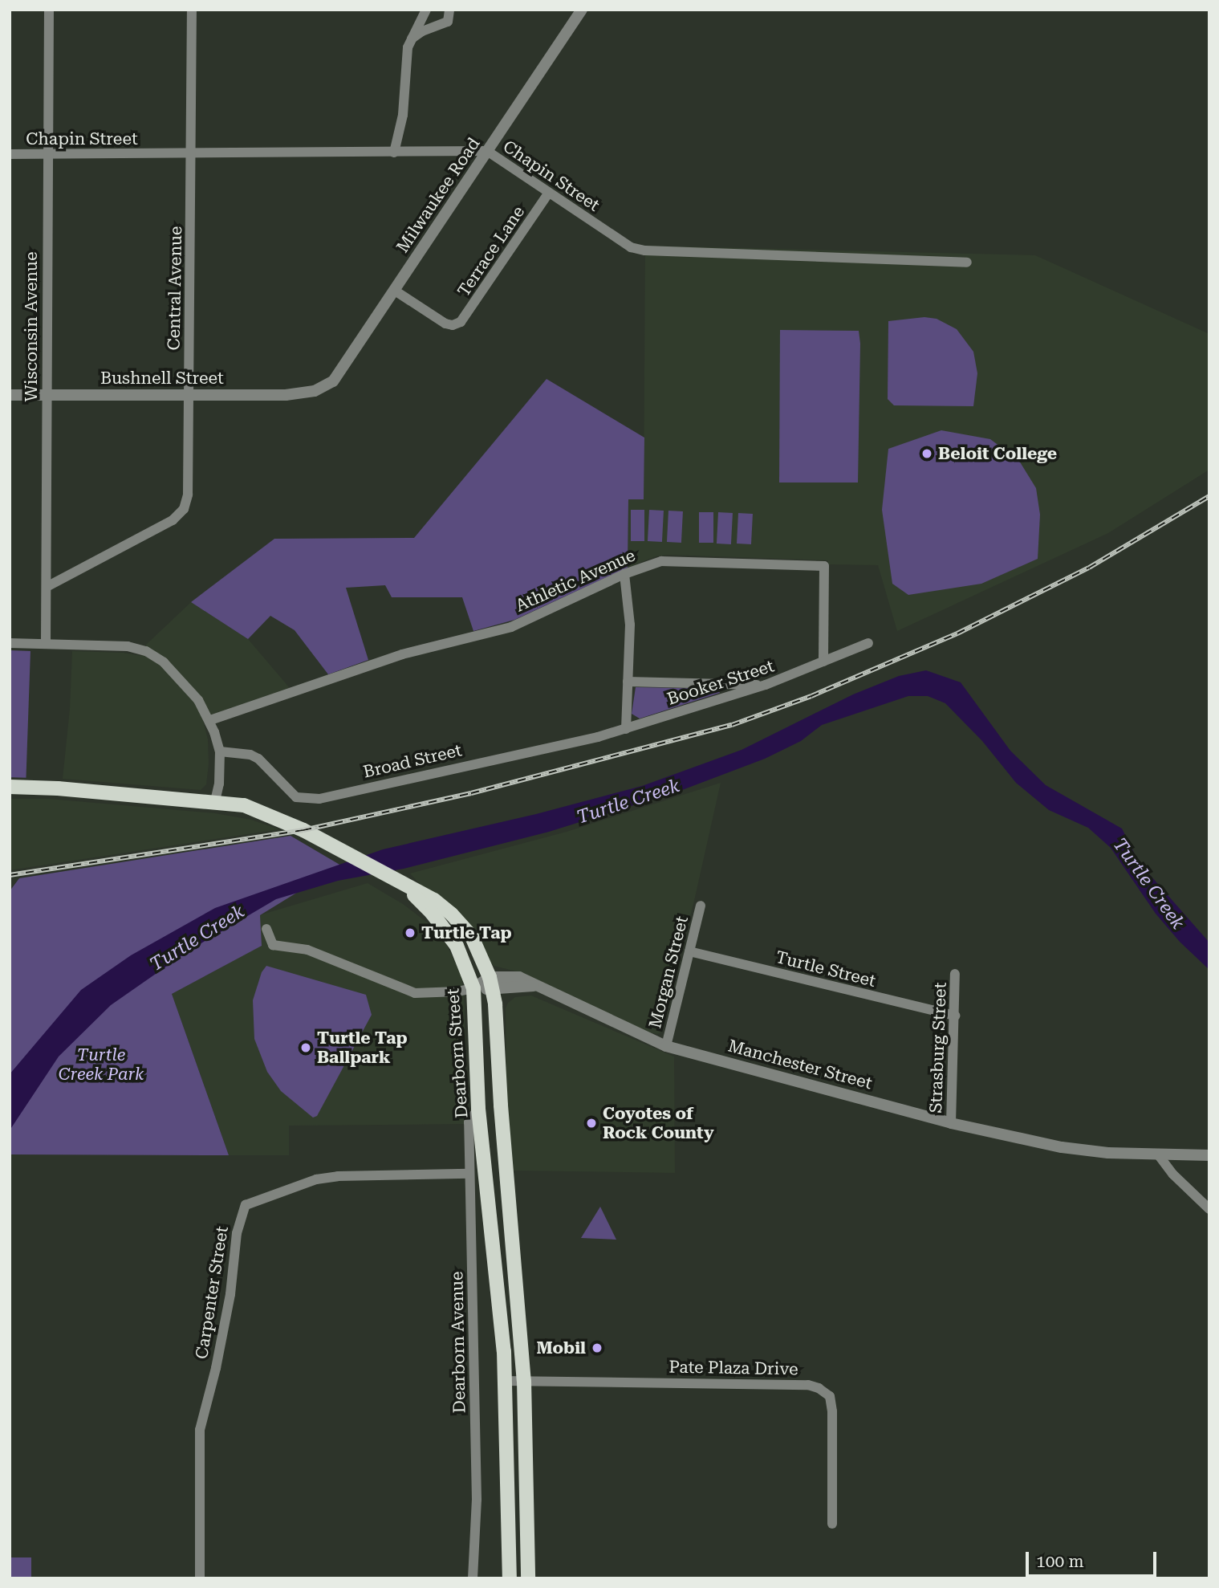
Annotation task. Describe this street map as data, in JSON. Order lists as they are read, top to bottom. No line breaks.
{"streets":{"main road":["Dearborn Street"],"street":["Chapin Street","Milwaukee Road","Terrace Lane","Central Avenue","Wisconsin Avenue","Bushnell Street","Athletic Avenue","Booker Street","Broad Street","Turtle Street","Morgan Street","Strasburg Street","Manchester Street","Carpenter Street","Dearborn Avenue","Pate Plaza Drive"]},"crossings":[["Chapin Street","Milwaukee Road"],["Chapin Street","Terrace Lane"],["Chapin Street","Central Avenue"],["Chapin Street","Wisconsin Avenue"],["Milwaukee Road","Terrace Lane"],["Milwaukee Road","Bushnell Street"],["Central Avenue","Wisconsin Avenue"],["Central Avenue","Bushnell Street"],["Wisconsin Avenue","Bushnell Street"],["Athletic Avenue","Booker Street"],["Booker Street","Broad Street"],["Turtle Street","Morgan Street"],["Turtle Street","Strasburg Street"],["Morgan Street","Manchester Street"],["Strasburg Street","Manchester Street"],["Dearborn Street","Manchester Street"],["Dearborn Street","Dearborn Avenue"],["Dearborn Street","Pate Plaza Drive"],["Carpenter Street","Dearborn Avenue"]],"water":["Turtle Creek"],"parks":["Turtle Creek Park"],"places":["Beloit College","Turtle Tap","Turtle Tap Ballpark","Coyotes of Rock County","Mobil"],"scale_bar":"100 m"}
